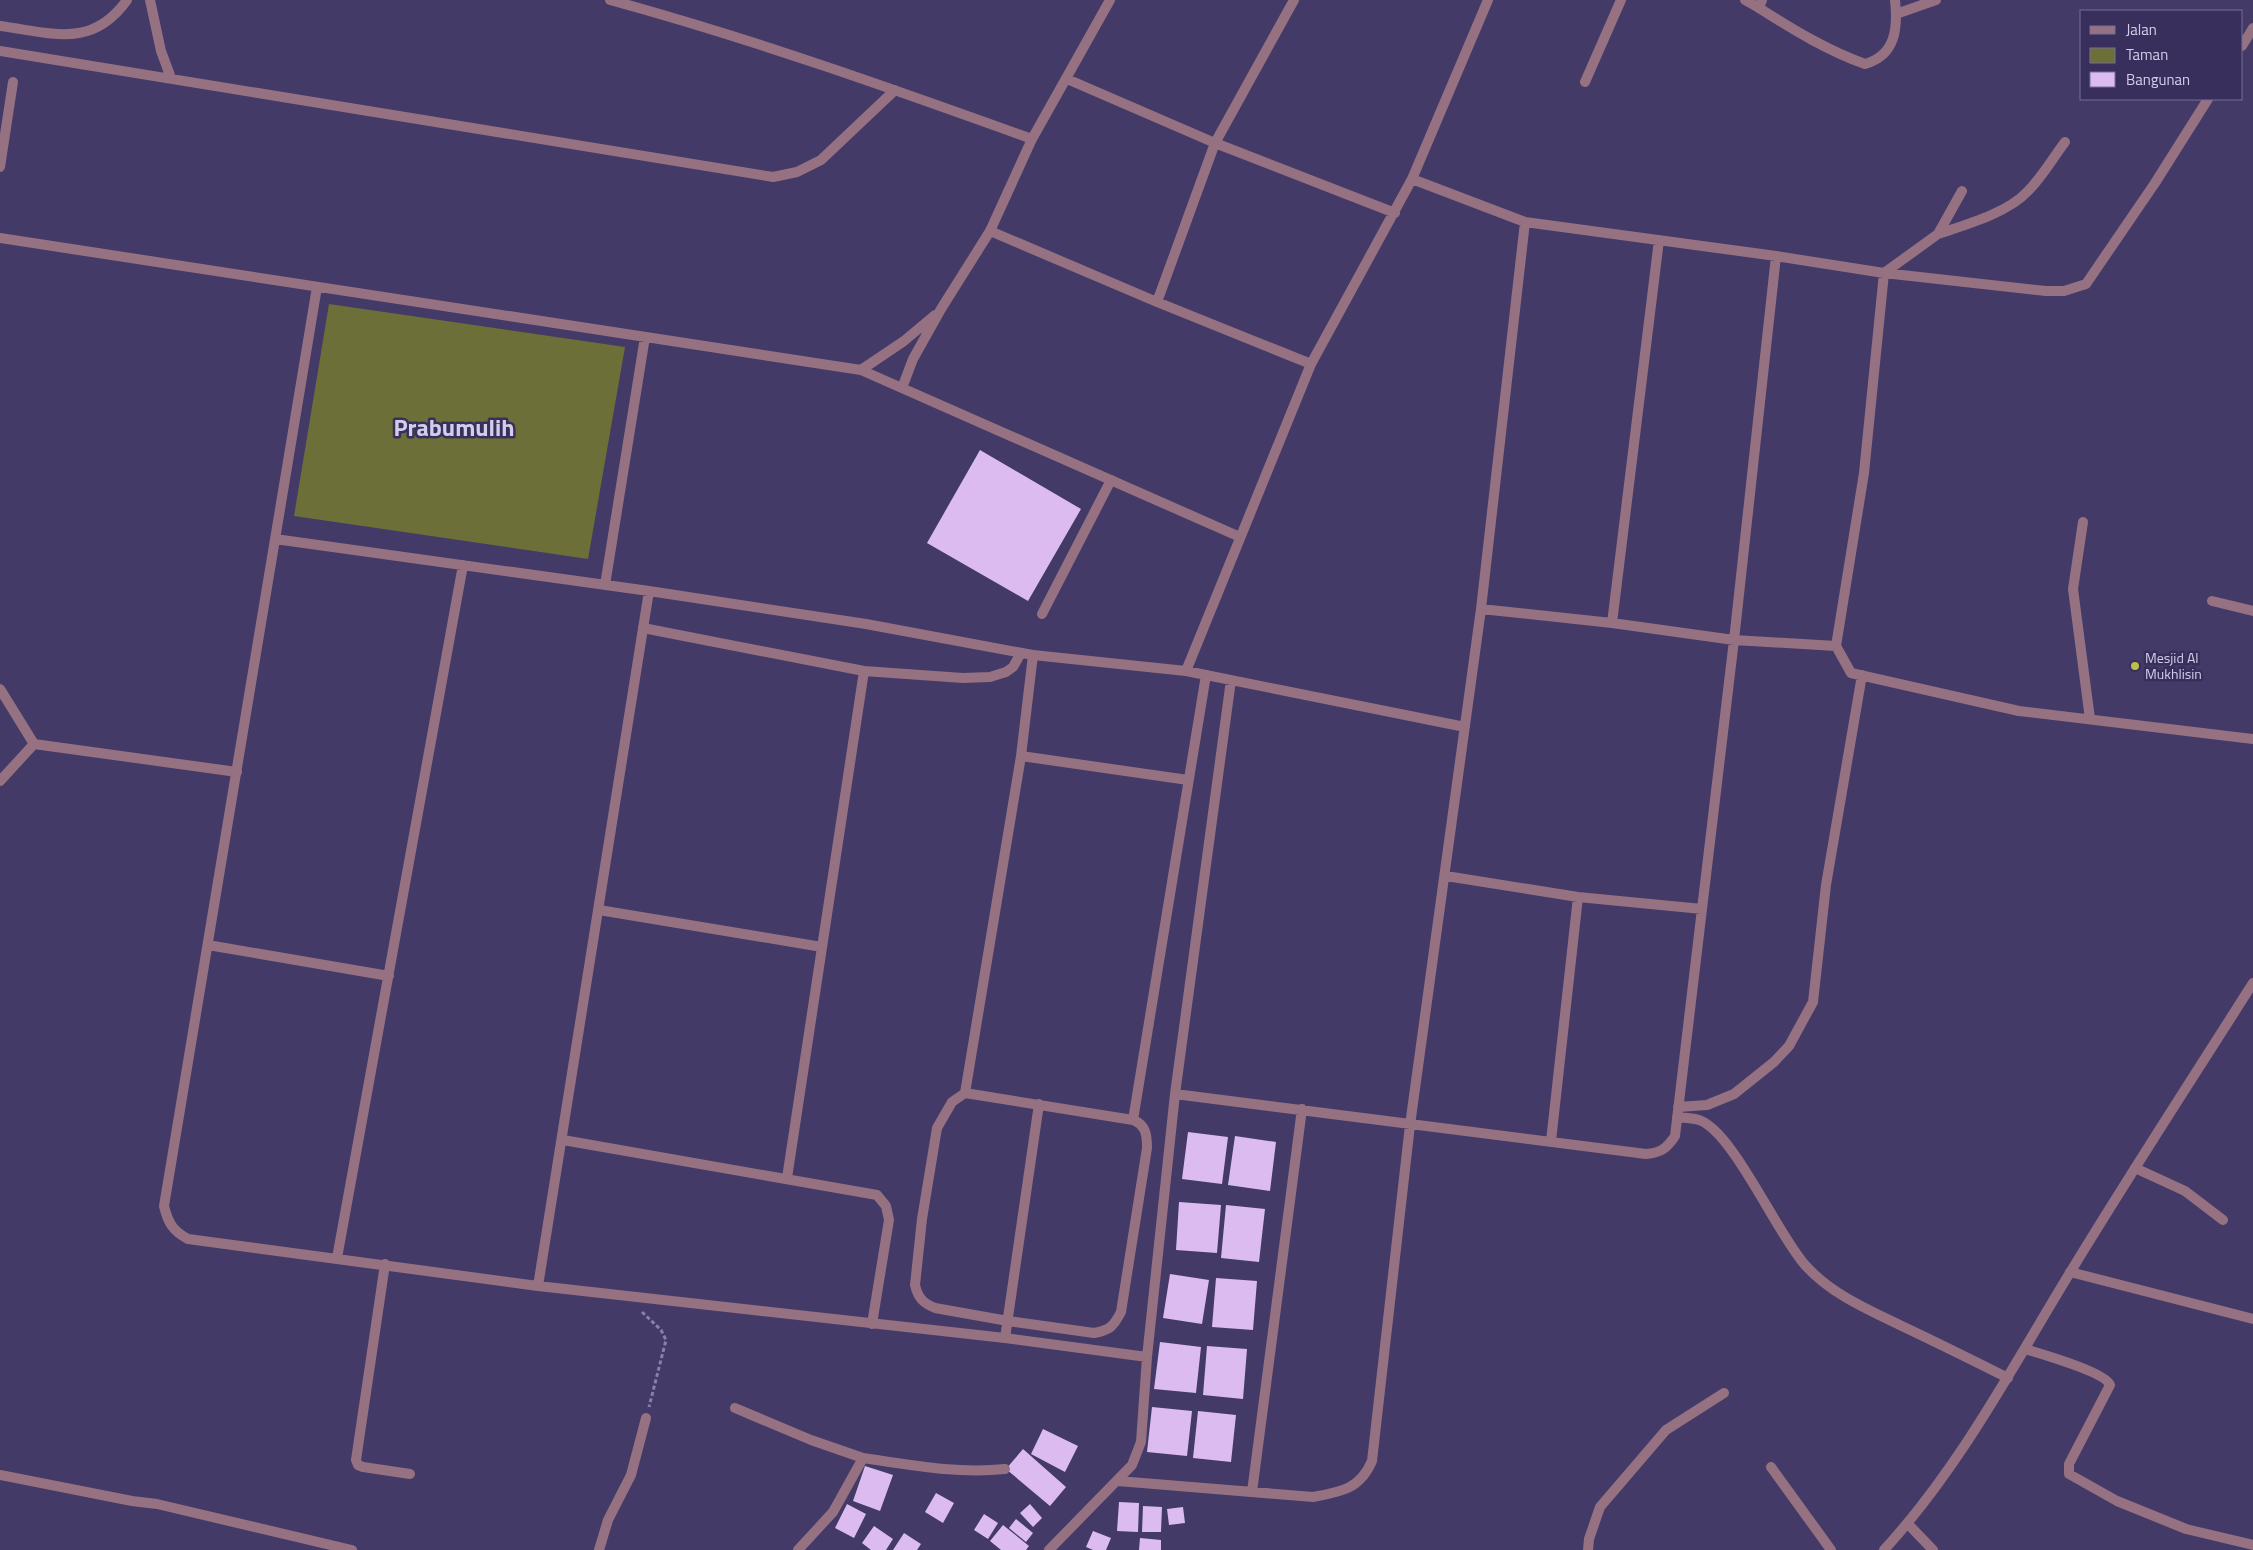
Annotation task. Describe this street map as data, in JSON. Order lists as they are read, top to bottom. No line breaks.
{"districts":["Prabumulih"],"places":["Mesjid Al Mukhlisin"],"legend":["Jalan","Taman","Bangunan"]}
